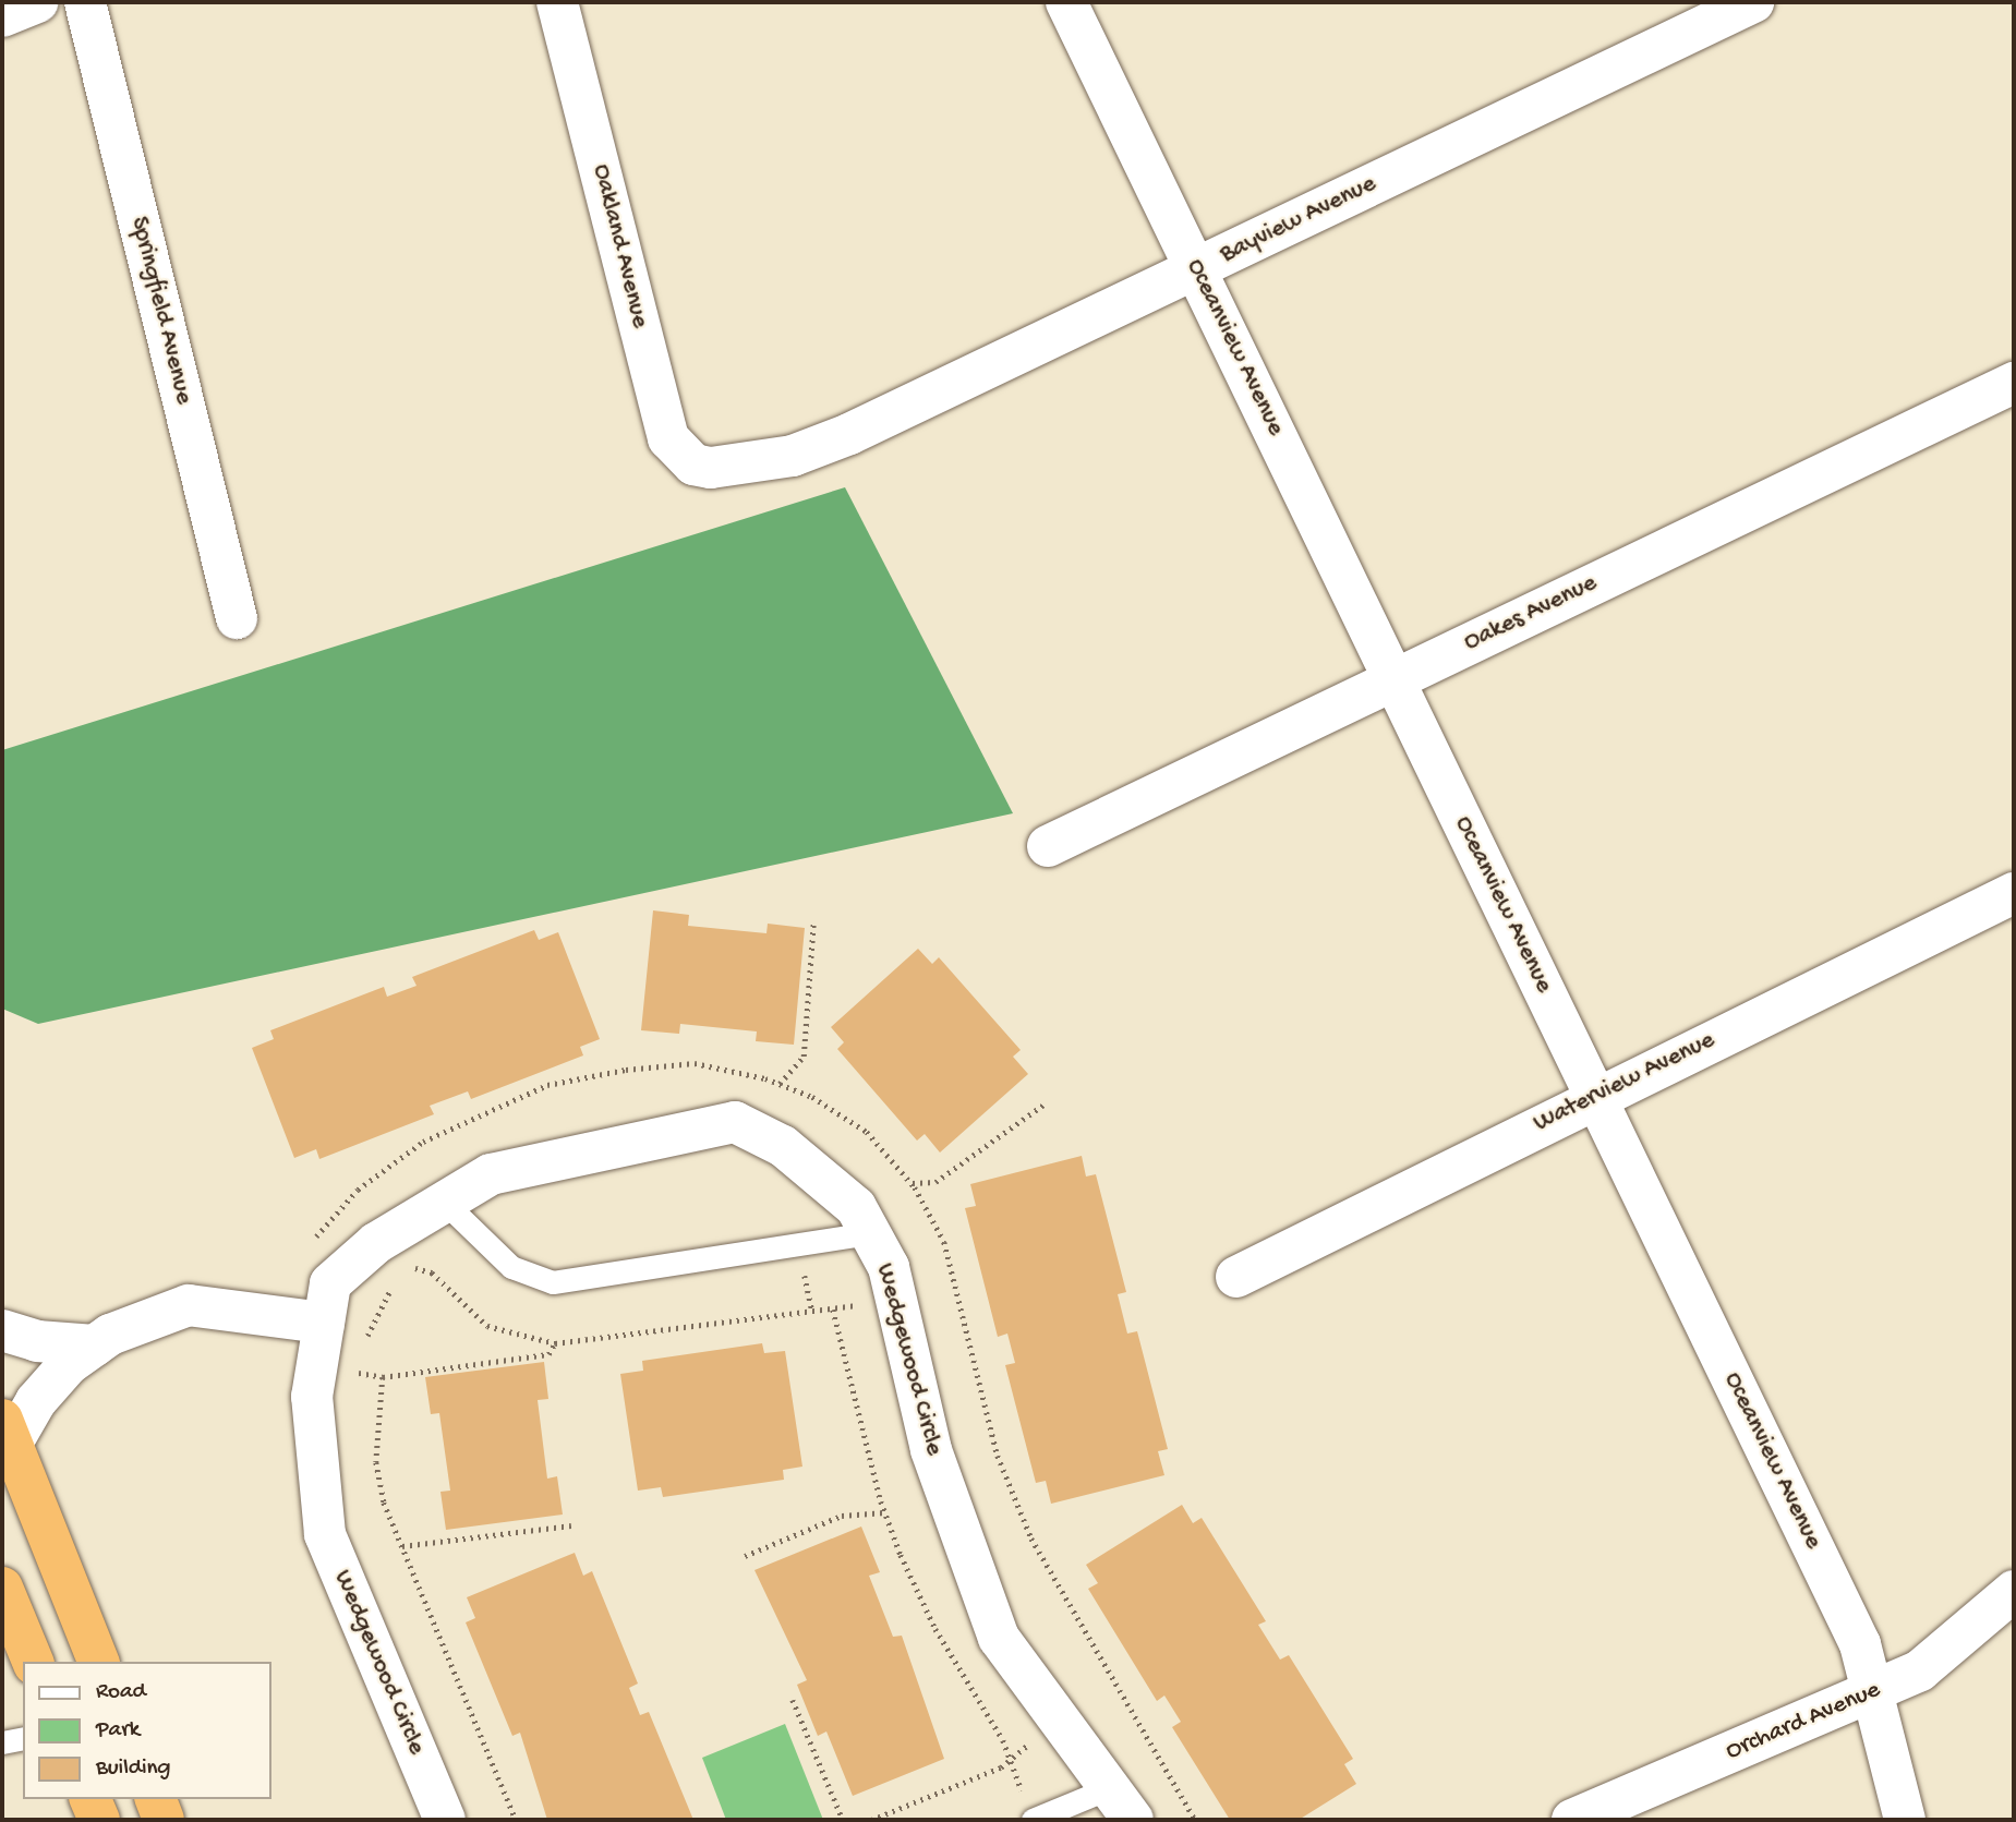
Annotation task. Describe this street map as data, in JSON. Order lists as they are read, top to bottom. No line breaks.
{"streets":{"street":["Bayview Avenue","Oakland Avenue","Springfield Avenue","Oceanview Avenue","Oakes Avenue","Waterview Avenue","Wedgewood Circle","Orchard Avenue"]},"crossings":[["Bayview Avenue","Oakland Avenue"],["Bayview Avenue","Oceanview Avenue"],["Oceanview Avenue","Oakes Avenue"],["Oceanview Avenue","Waterview Avenue"],["Oceanview Avenue","Orchard Avenue"]],"legend":["Road","Park","Building"]}
